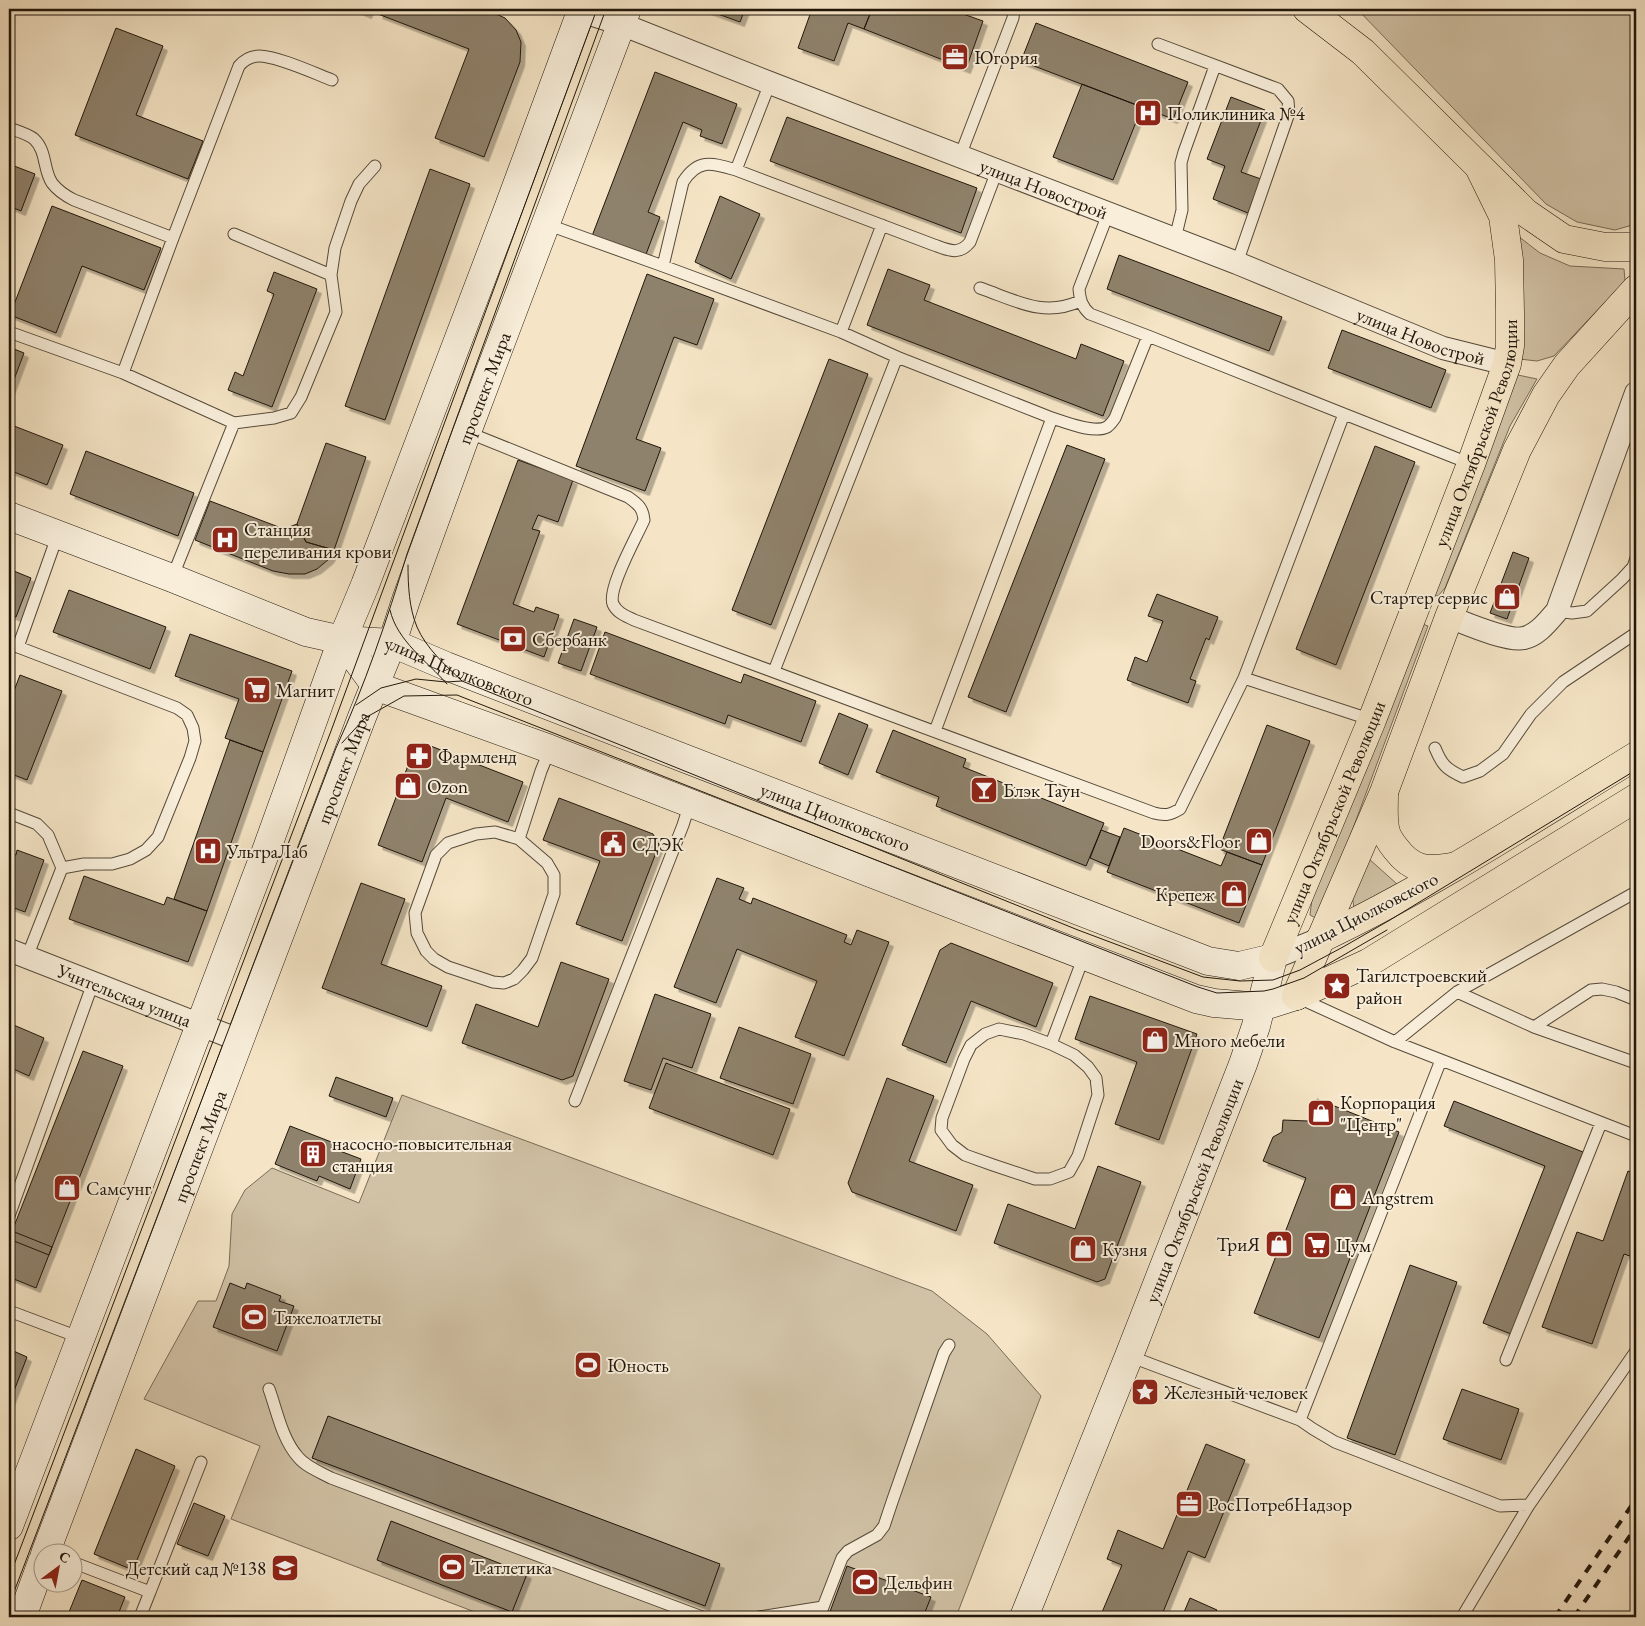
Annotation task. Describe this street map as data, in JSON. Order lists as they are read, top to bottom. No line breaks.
{"streets":{"main road":["проспект Мира","улица Октябрьской Революции","улица Циолковского"],"street":["улица Новострой","Учительская улица"]},"crossings":[["улица Новострой","проспект Мира"],["улица Новострой","улица Октябрьской Революции"],["проспект Мира","улица Циолковского"],["проспект Мира","Учительская улица"],["улица Октябрьской Революции","улица Циолковского"]],"places":{"office":["Югория","РосПотребНадзор"],"hospital":["Поликлиника №4","Станция переливания крови","УльтраЛаб"],"shop":["Стартер сервис","Ozon","Doors&Floor","Крепеж","Много мебели","Корпорация \"Центр\"","Самсунг","Angstrem","ТриЯ","Кузня"],"bank":["Сбербанк"],"supermarket":["Магнит","Цум"],"pharmacy":["Фармленд"],"bar":["Блэк Таун"],"public building":["СДЭК"],"place":["Тагилстроевский район","Железный человек"],"building":["насосно-повысительная станция"],"sports":["Тяжелоатлеты","Юность","Т.атлетика","Дельфин"],"school or university":["Детский сад №138"]},"north":"top right"}
